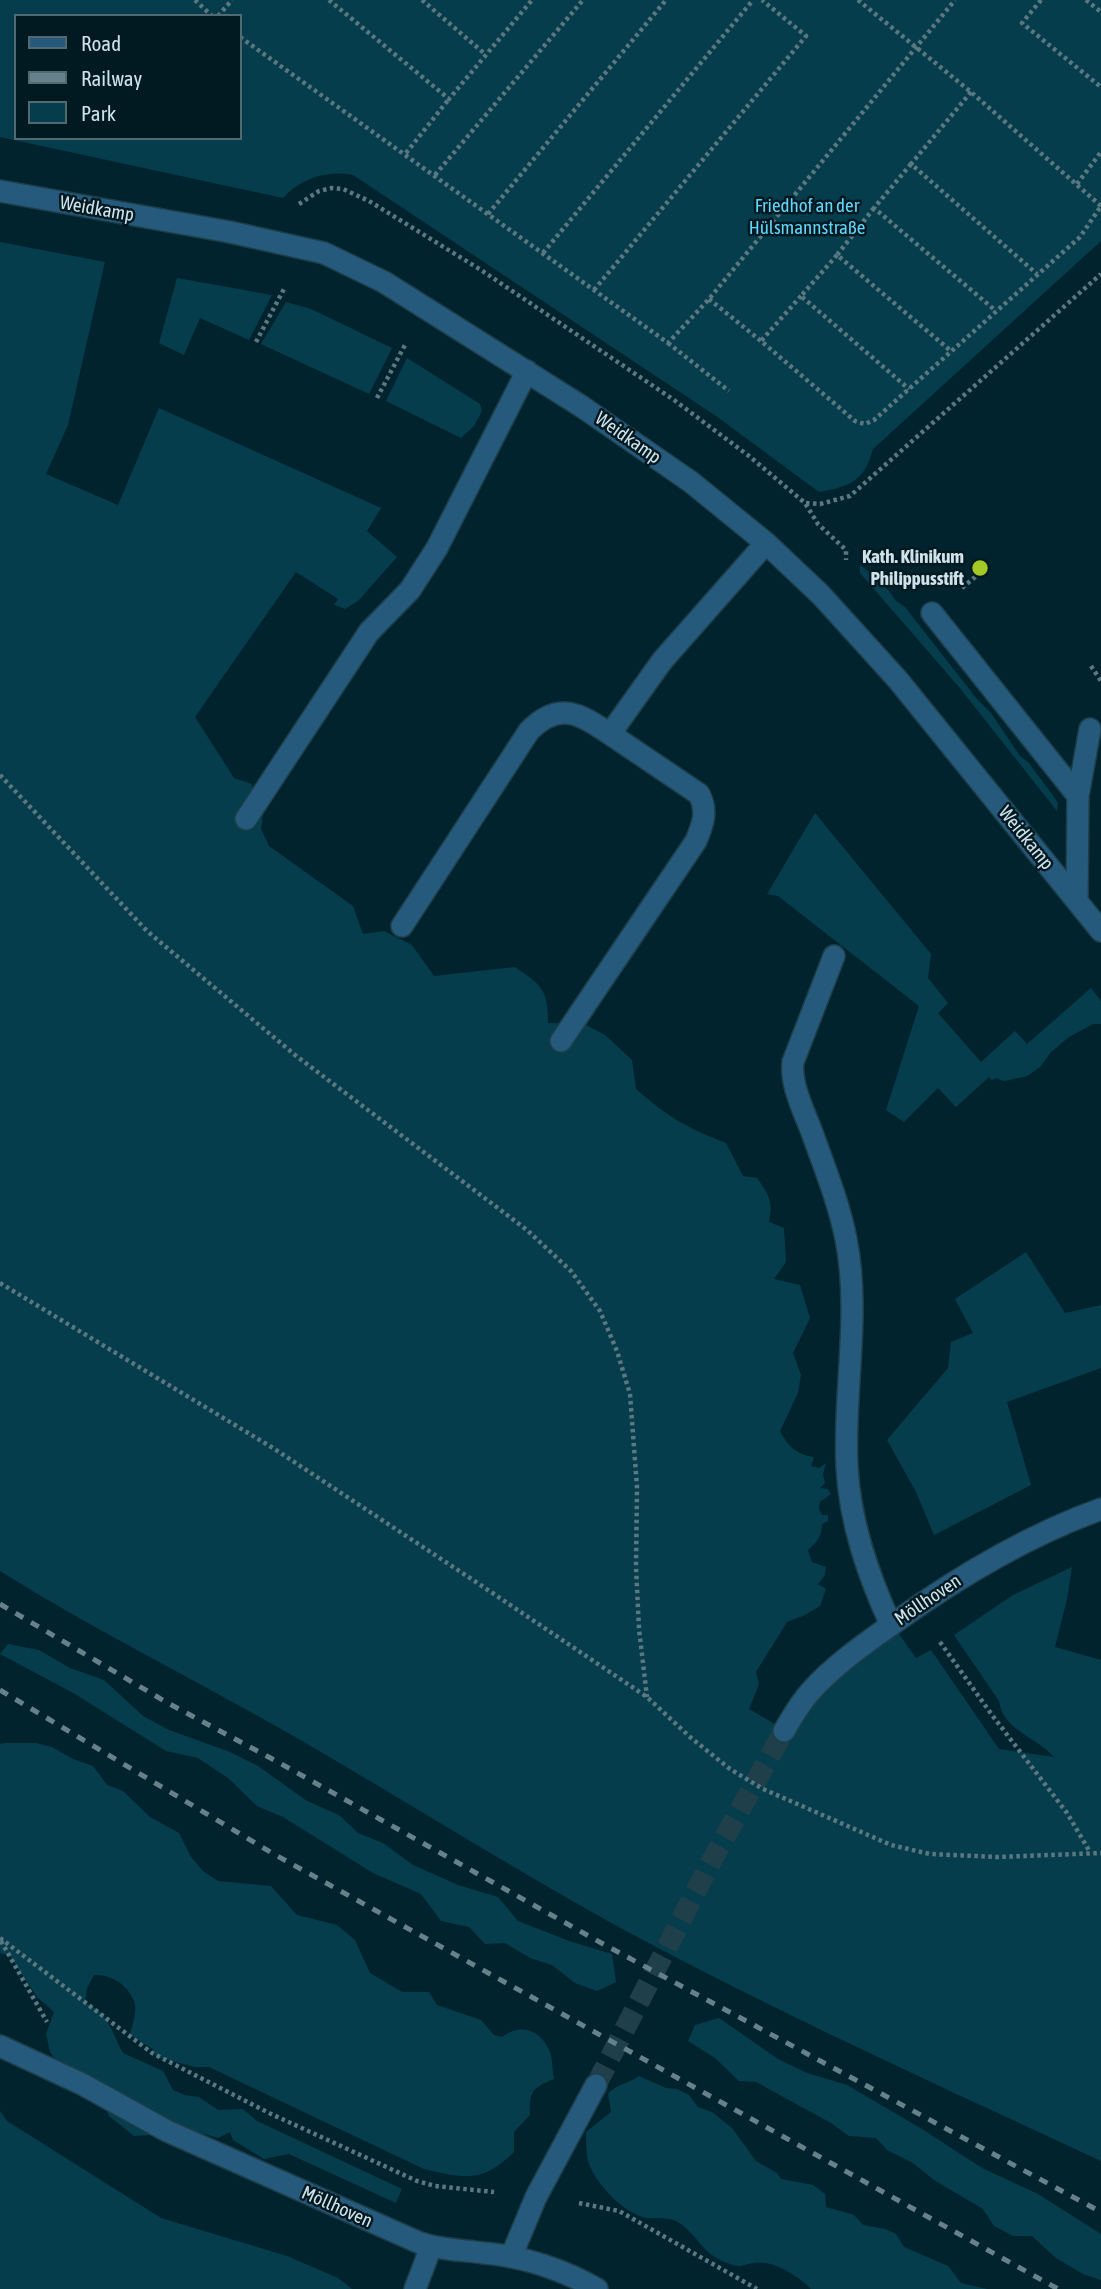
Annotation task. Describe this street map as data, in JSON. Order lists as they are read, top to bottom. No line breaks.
{"streets":{"street":["Weidkamp","Möllhoven"]},"parks":["Friedhof an der Hülsmannstraße"],"places":["Kath. Klinikum Philippusstift"],"legend":["Road","Railway","Park"]}
